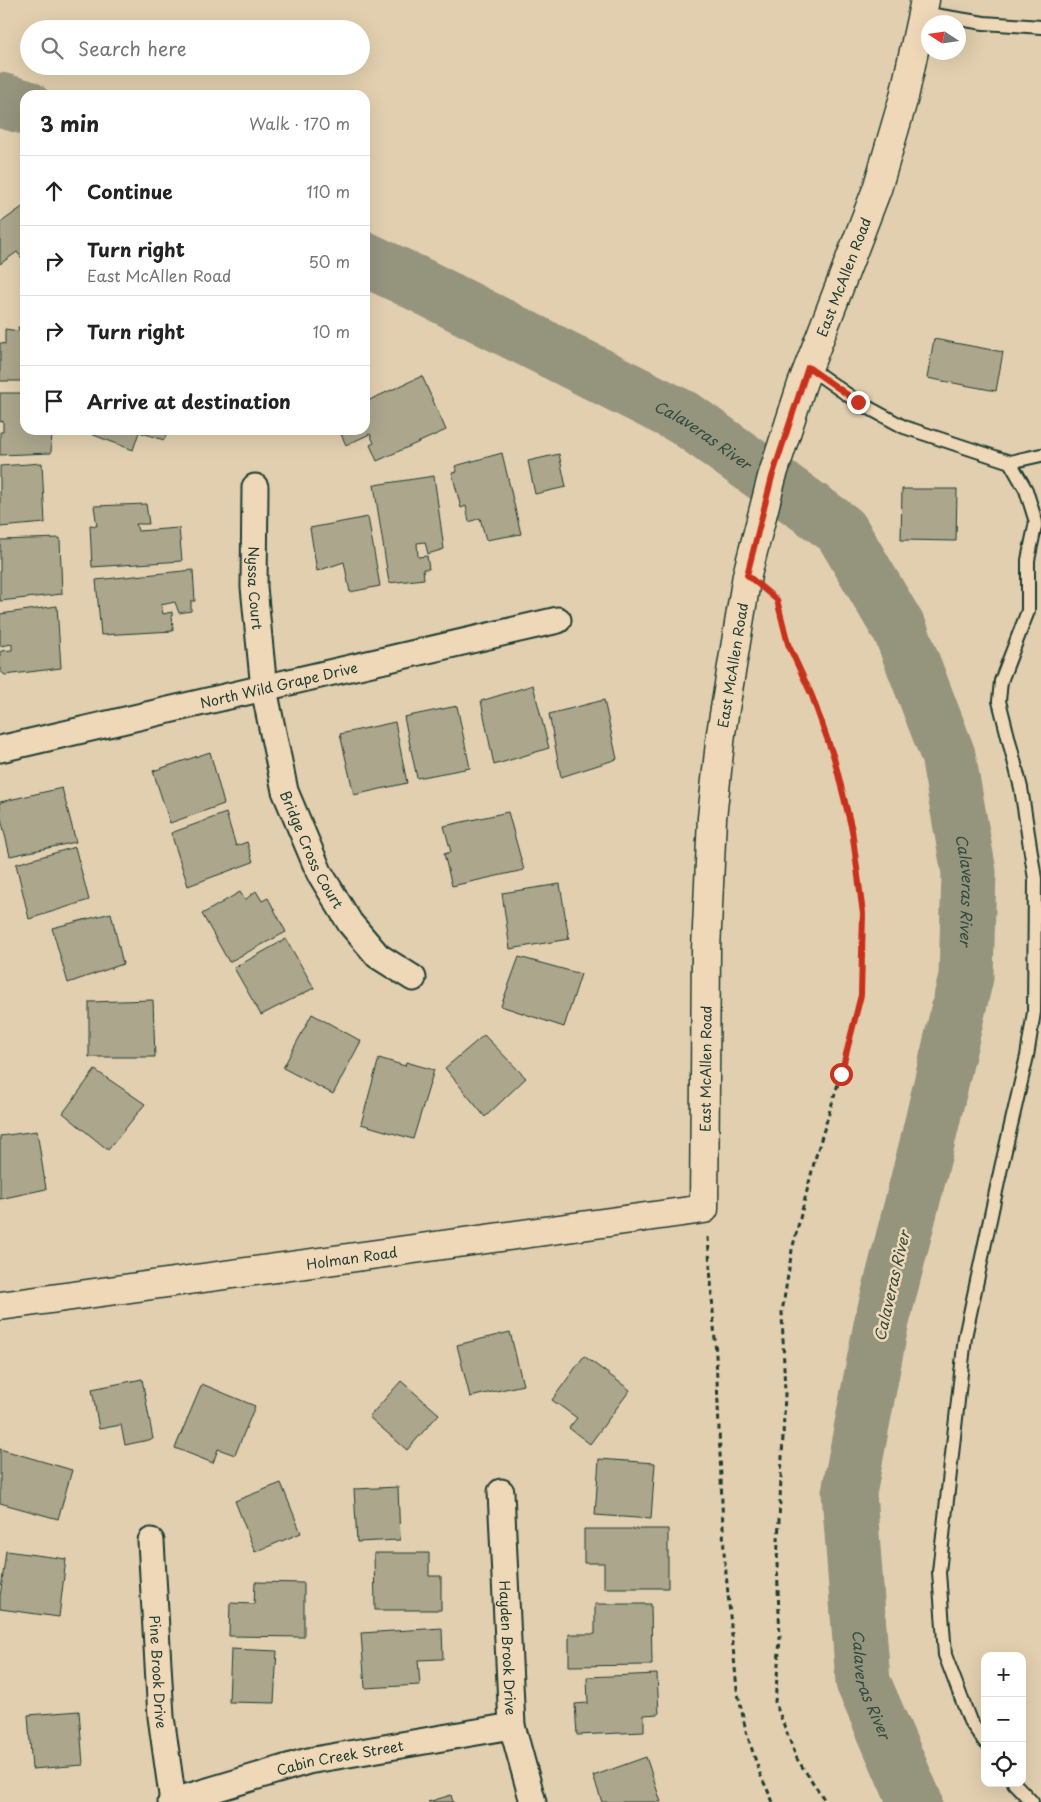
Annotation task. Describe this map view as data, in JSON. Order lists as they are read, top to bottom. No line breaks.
{"streets":{"street":["East McAllen Road","Nyssa Court","North Wild Grape Drive","Bridge Cross Court","Holman Road","Hayden Brook Drive","Pine Brook Drive","Cabin Creek Street"]},"crossings":[["East McAllen Road","Holman Road"],["Nyssa Court","North Wild Grape Drive"],["Nyssa Court","Bridge Cross Court"],["North Wild Grape Drive","Bridge Cross Court"],["Hayden Brook Drive","Cabin Creek Street"],["Pine Brook Drive","Cabin Creek Street"]],"water":["Calaveras River"],"north":"left","page":{"search":"Search here","heading":["3 min","Walk · 170 m"],"list":[["Continue","110 m"],["Turn right","East McAllen Road","50 m"],["Turn right","10 m"],"Arrive at destination"],"map_buttons":["+","−"]}}
